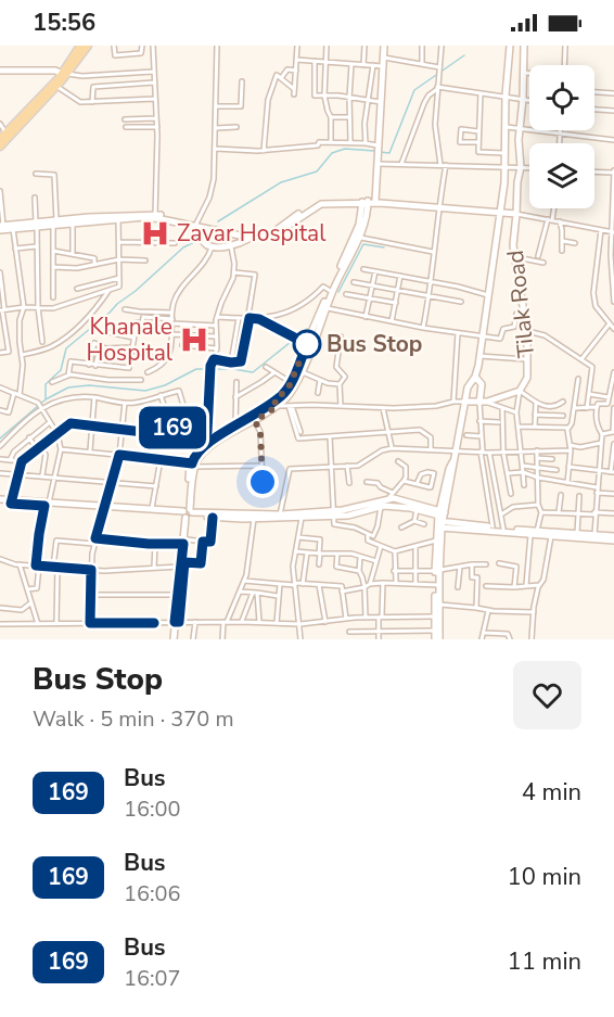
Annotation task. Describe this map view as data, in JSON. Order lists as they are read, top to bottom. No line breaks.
{"streets":{"street":["Tilak Road"]},"places":{"hospital":["Zavar Hospital","Khanale Hospital"],"other":["Bus Stop"]},"lines":["bus line 169"],"page":{"status":"15:56","on_map":"169","heading":["Bus Stop","Walk · 5 min · 370 m"],"list":[{"mark":"169","name":"Bus","note":"16:00","value":"4 min"},{"mark":"169","name":"Bus","note":"16:06","value":"10 min"},{"mark":"169","name":"Bus","note":"16:07","value":"11 min"}]}}
